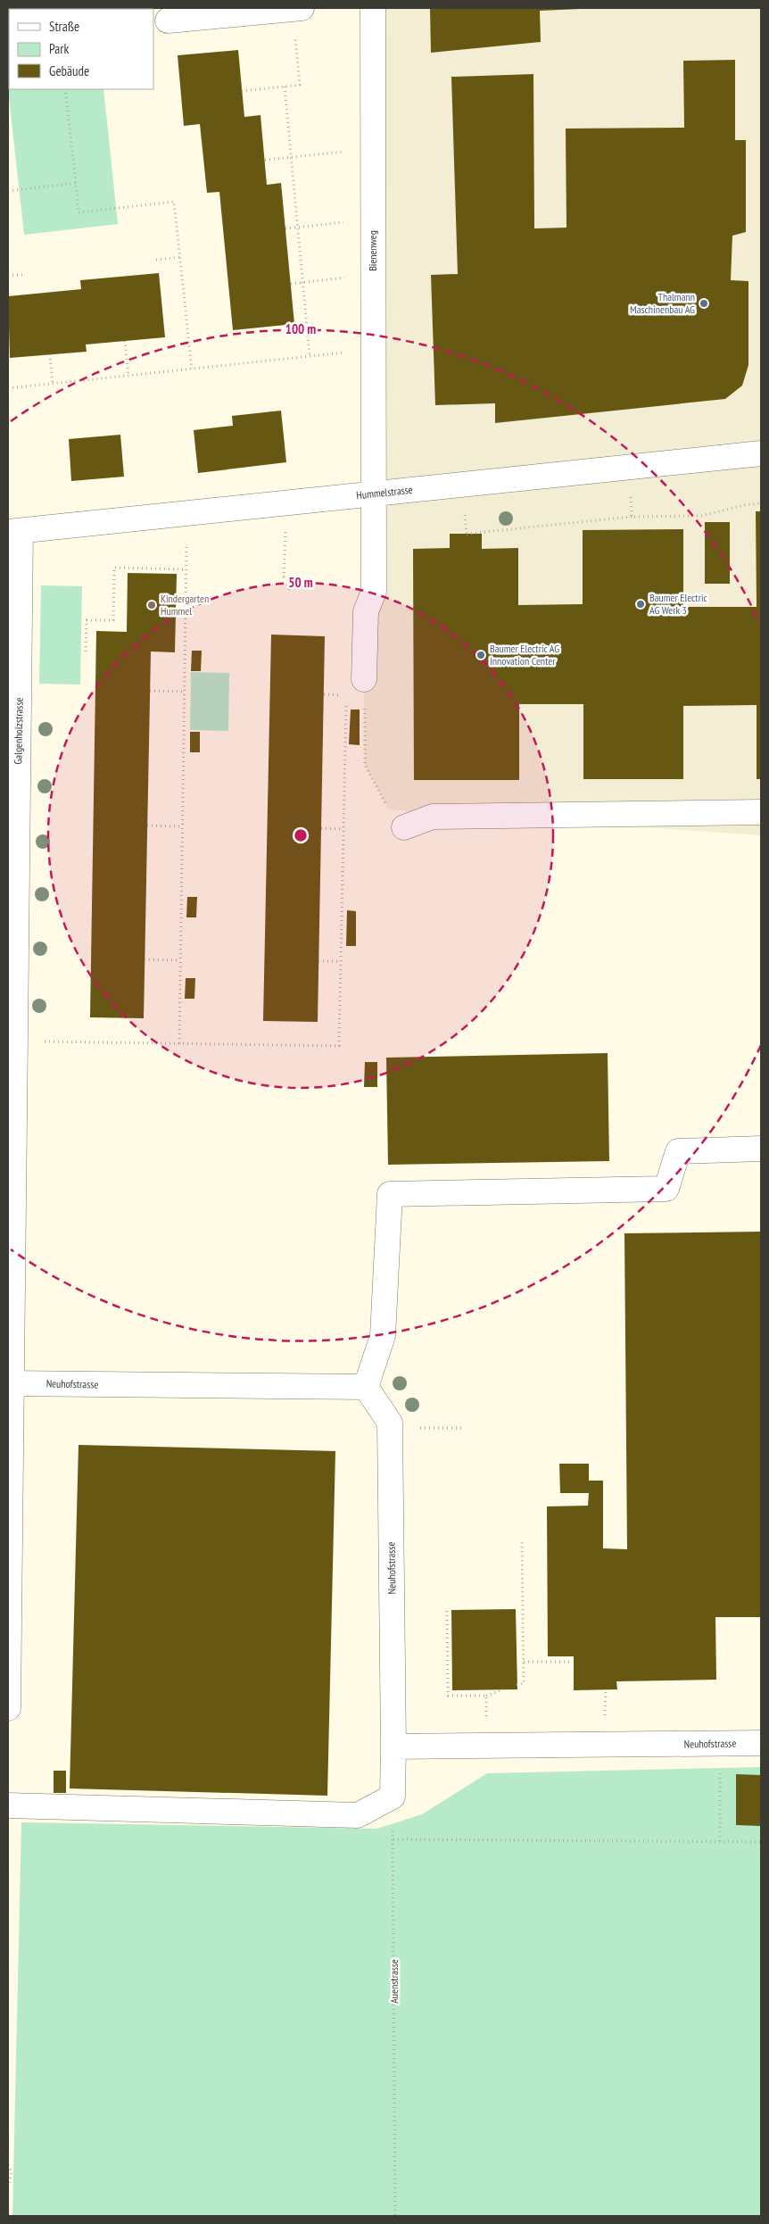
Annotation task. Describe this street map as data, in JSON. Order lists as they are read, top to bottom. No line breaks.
{"streets":{"street":["Bienenweg","Hummelstrasse","Galgenholzstrasse","Neuhofstrasse"],"path":["Auenstrasse"]},"crossings":[["Bienenweg","Hummelstrasse"],["Hummelstrasse","Galgenholzstrasse"],["Galgenholzstrasse","Neuhofstrasse"]],"places":["Thalmann Maschinenbau AG","Baumer Electric AG Werk 3","Kindergarten Hummel","Baumer Electric AG Innovation Center"],"legend":["Straße","Park","Gebäude"],"rings":["100 m","50 m"]}
